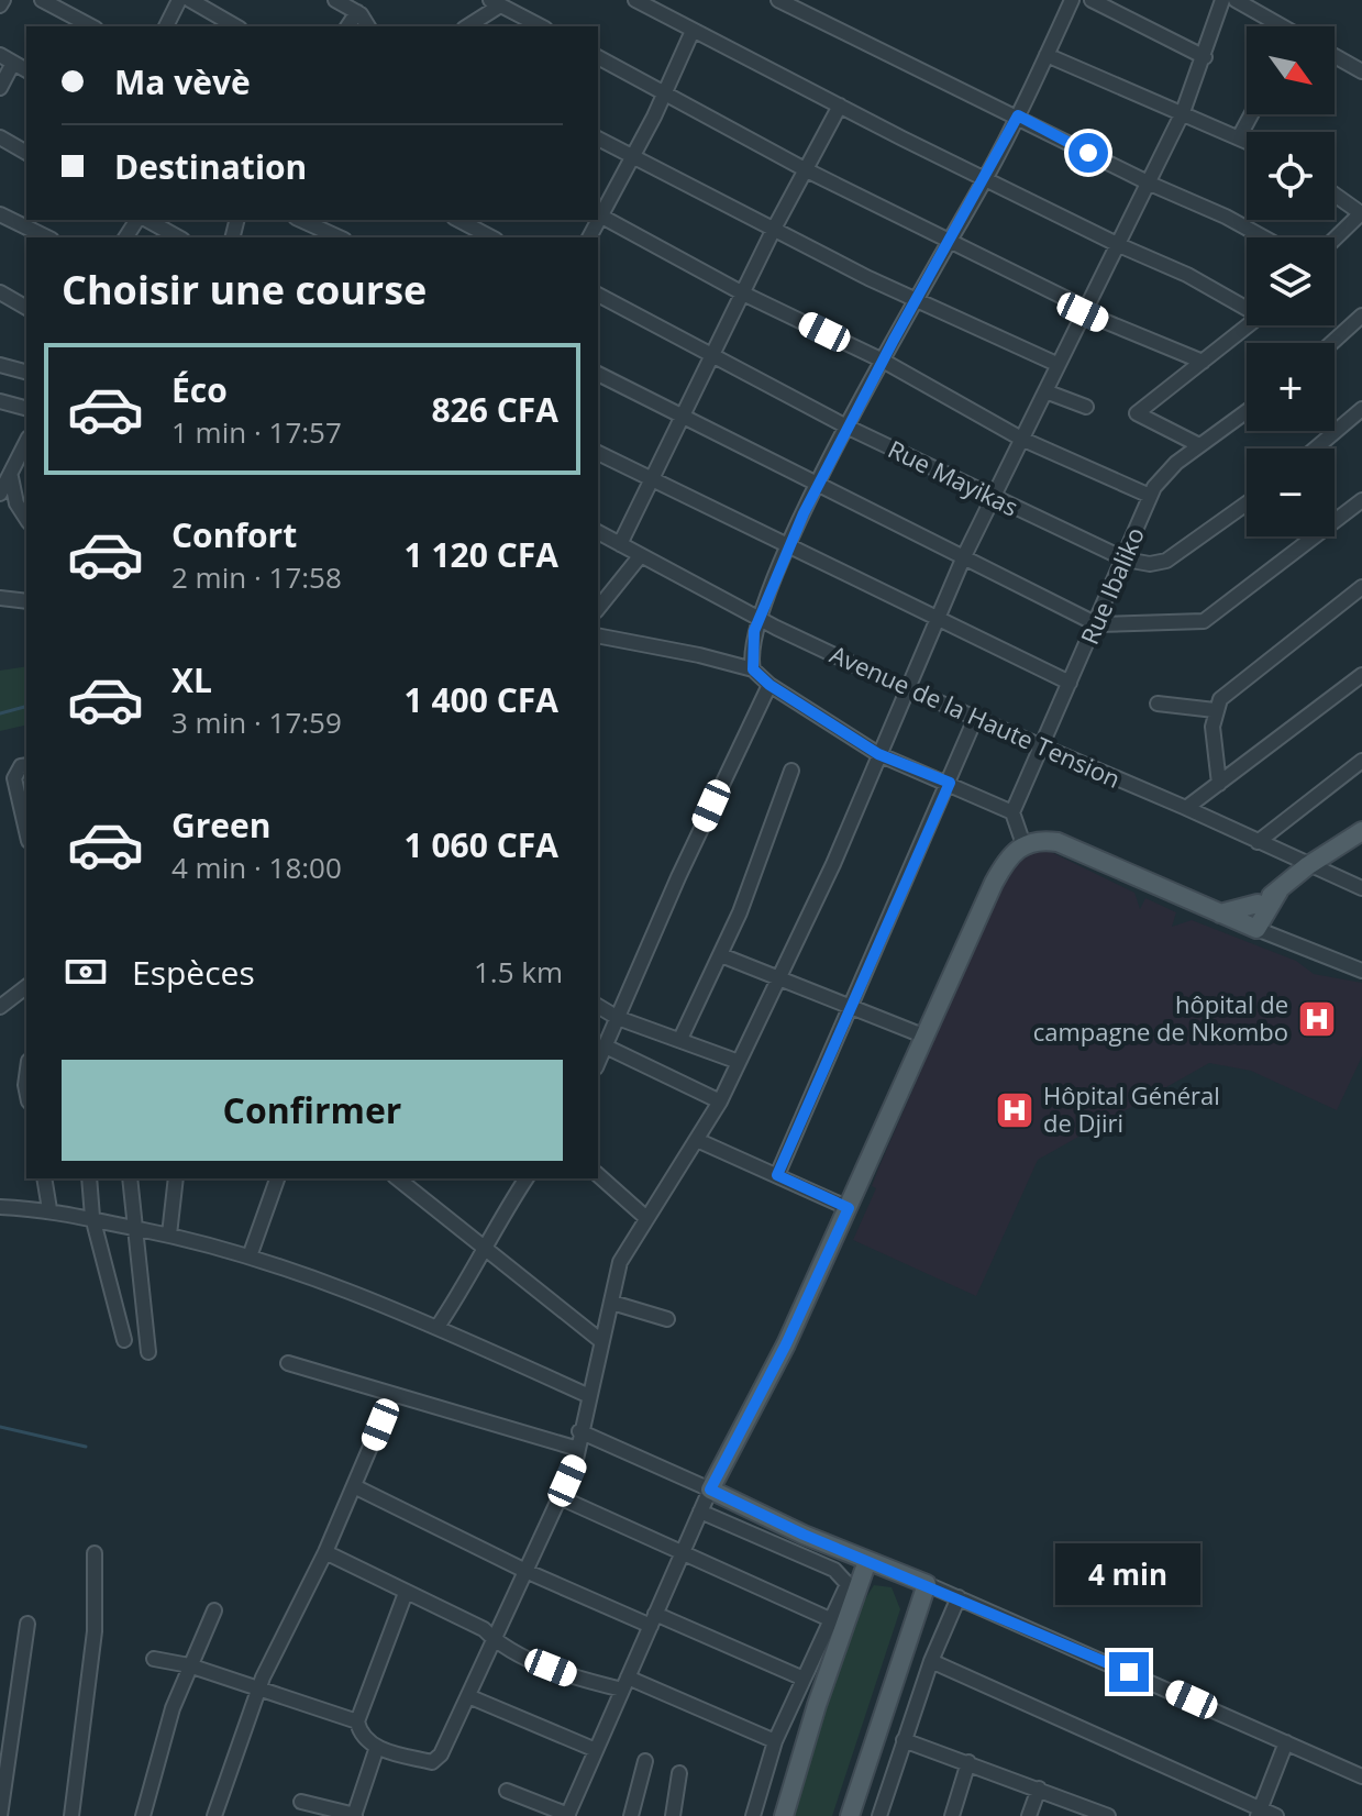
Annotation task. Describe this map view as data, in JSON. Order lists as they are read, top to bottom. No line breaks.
{"streets":{"street":["Rue Mayikas","Rue Ibaliko","Avenue de la Haute Tension"]},"crossings":[["Rue Mayikas","Rue Ibaliko"],["Rue Ibaliko","Avenue de la Haute Tension"]],"places":{"hospital":["hôpital de campagne de Nkombo","Hôpital Général de Djiri"]},"north":"bottom right","page":{"map_buttons":["+","−"],"banner":["Ma vèvè","Destination"],"heading":"Choisir une course","list":[{"name":"Éco","note":"1 min · 17:57","value":"826 CFA"},{"name":"Confort","note":"2 min · 17:58","value":"1 120 CFA"},{"name":"XL","note":"3 min · 17:59","value":"1 400 CFA"},{"name":"Green","note":"4 min · 18:00","value":"1 060 CFA"}],"pay":["Espèces","1.5 km"],"buttons":"Confirmer","bubble":"4 min"}}
